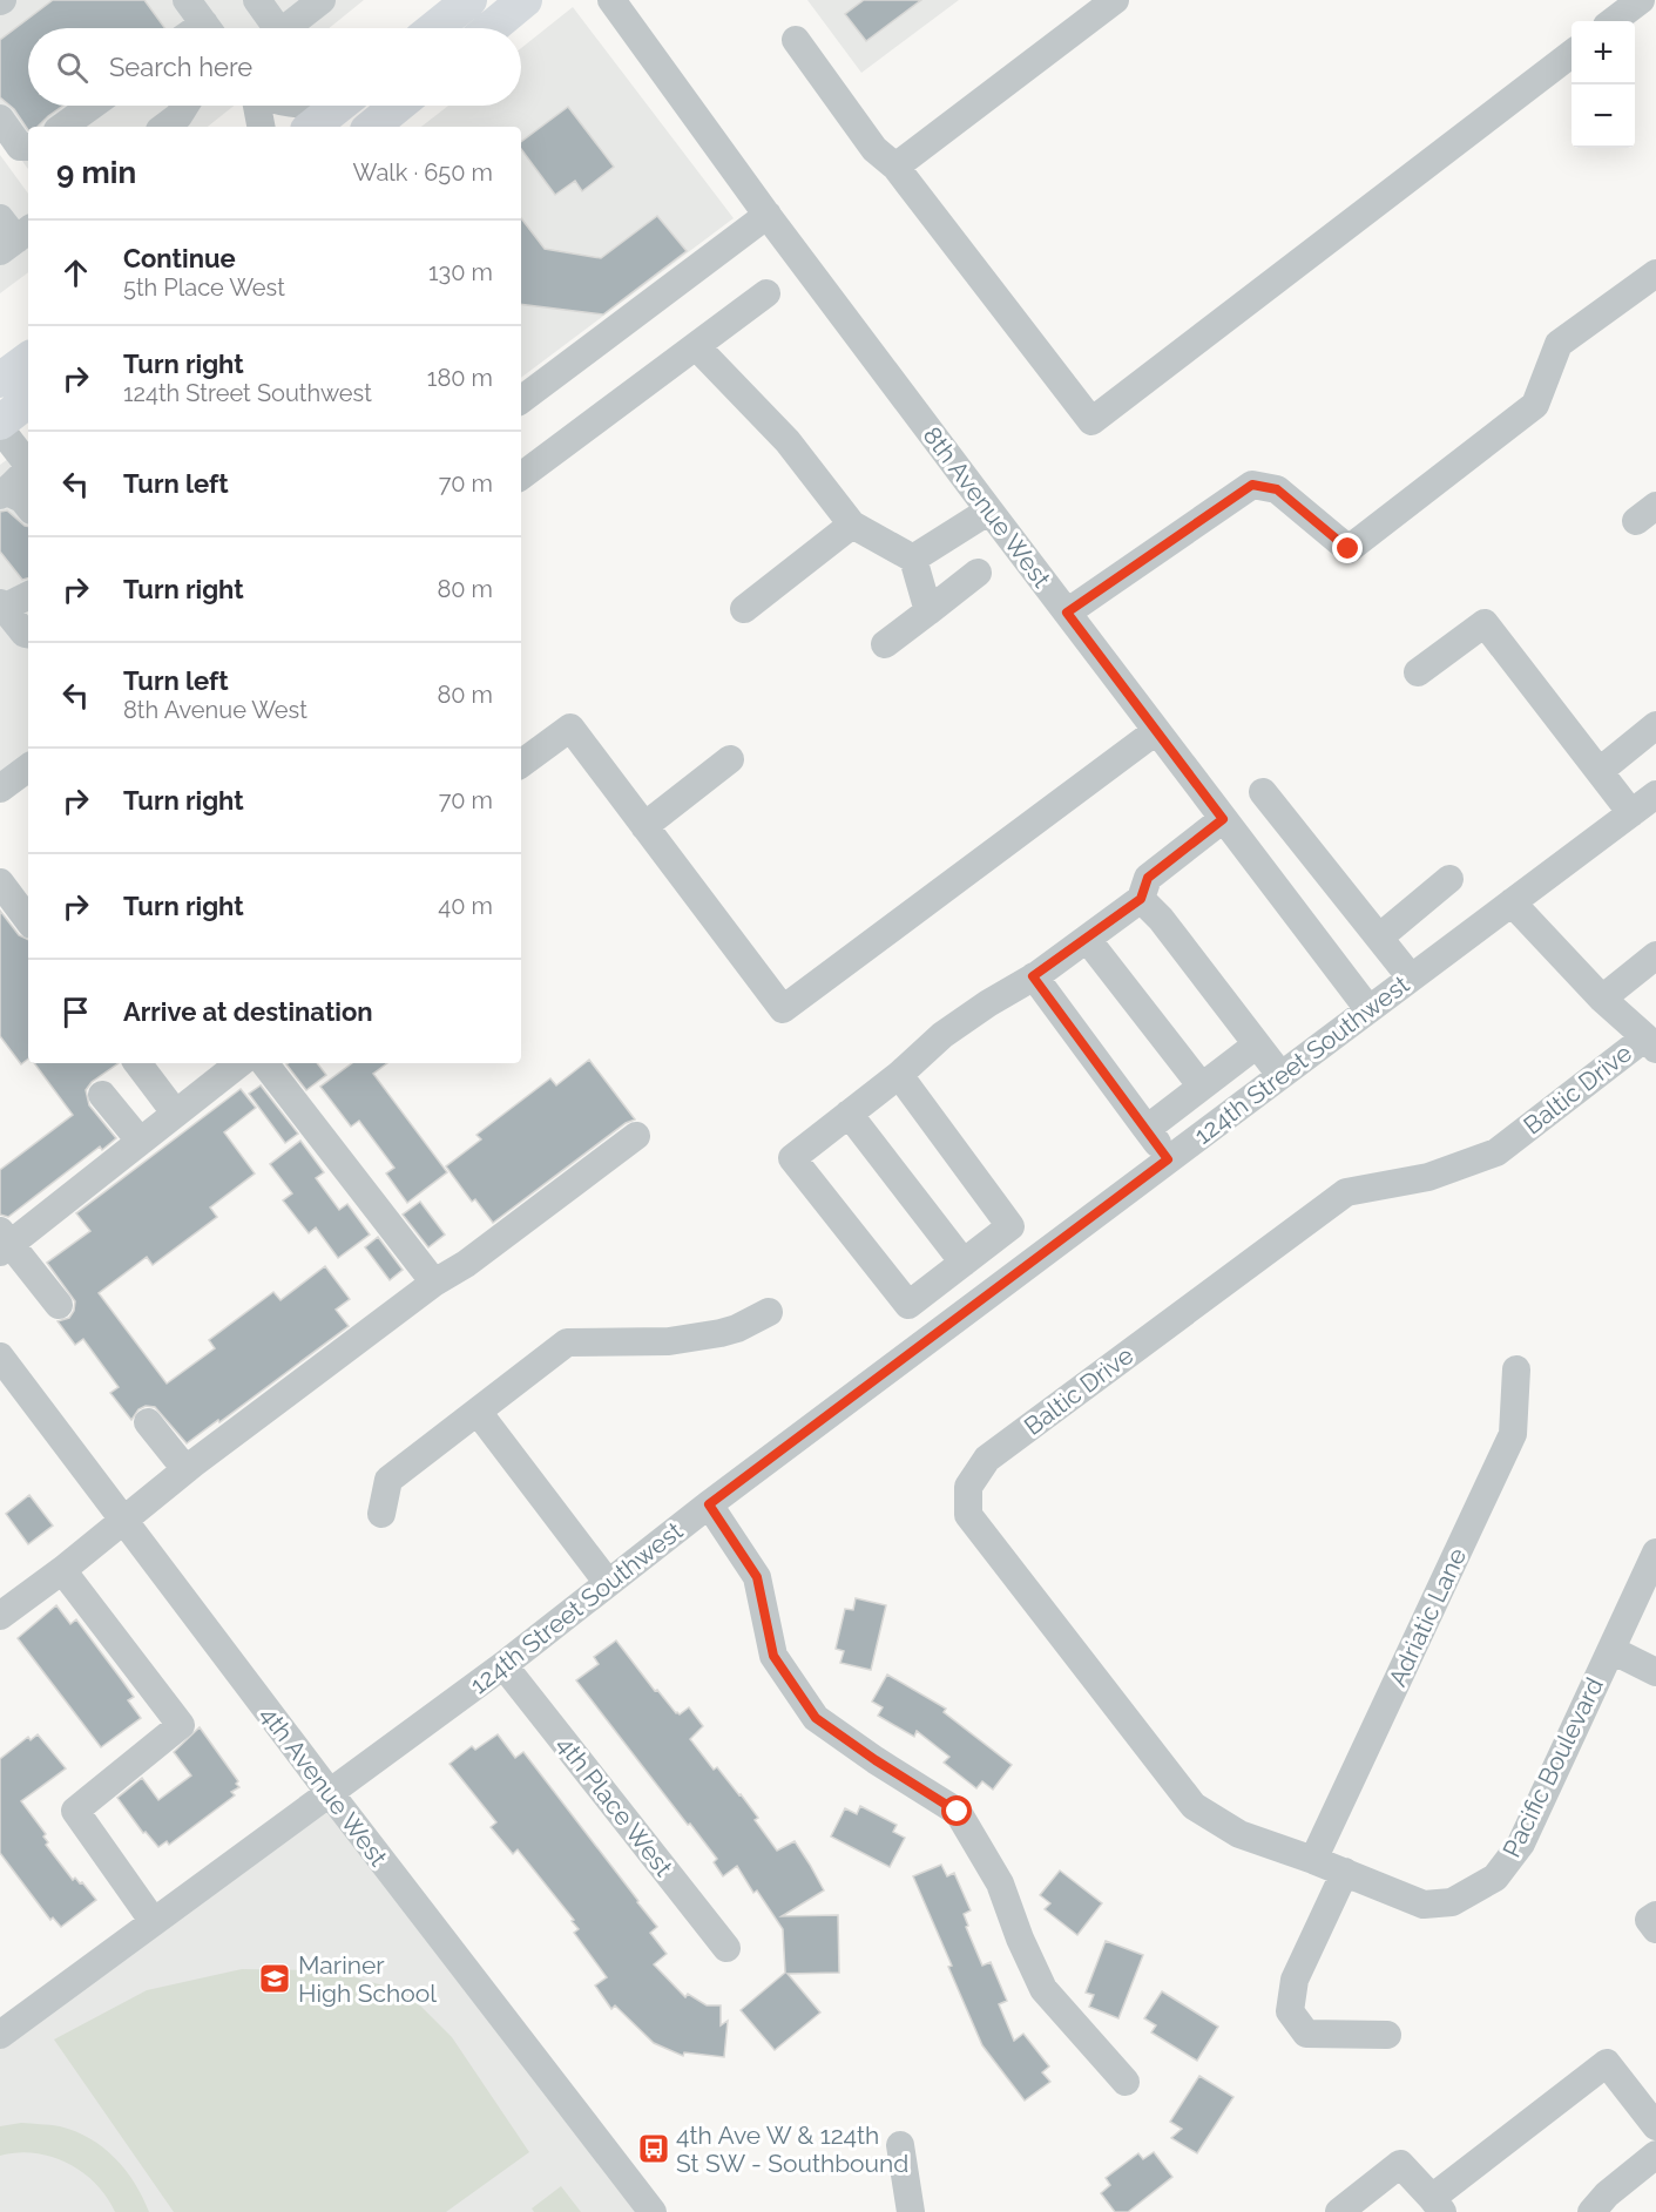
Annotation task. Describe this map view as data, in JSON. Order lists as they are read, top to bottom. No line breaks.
{"streets":{"street":["8th Avenue West","124th Street Southwest","Baltic Drive","Adriatic Lane","Pacific Boulevard","4th Avenue West","4th Place West"]},"crossings":[["8th Avenue West","124th Street Southwest"],["124th Street Southwest","4th Avenue West"],["124th Street Southwest","4th Place West"],["Baltic Drive","Adriatic Lane"],["Baltic Drive","Pacific Boulevard"],["Adriatic Lane","Pacific Boulevard"]],"places":{"school or university":["Mariner High School"],"bus stop":["4th Ave W & 124th St SW - Southbound"]},"page":{"map_buttons":["+","−"],"search":"Search here","heading":["9 min","Walk · 650 m"],"list":[["Continue","5th Place West","130 m"],["Turn right","124th Street Southwest","180 m"],["Turn left","70 m"],["Turn right","80 m"],["Turn left","8th Avenue West","80 m"],["Turn right","70 m"],["Turn right","40 m"],"Arrive at destination"]}}
